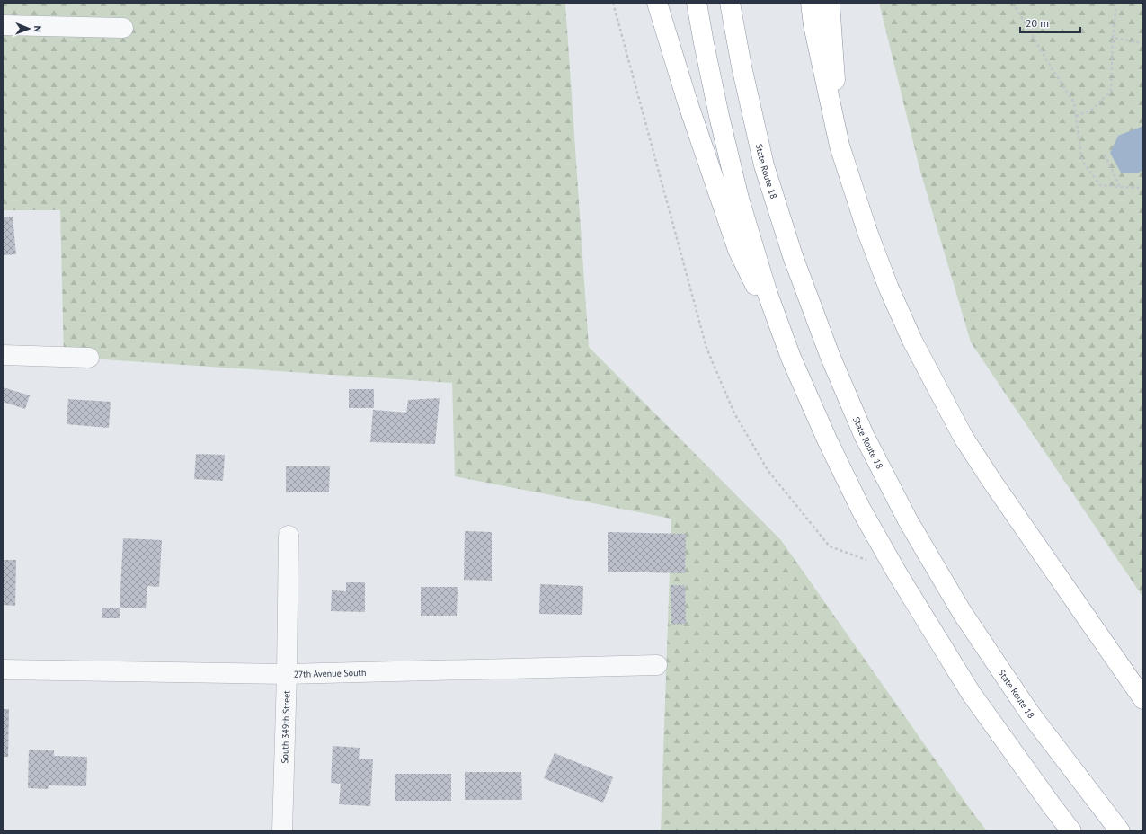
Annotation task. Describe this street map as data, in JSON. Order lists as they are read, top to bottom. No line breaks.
{"streets":{"highway":["State Route 18"],"street":["27th Avenue South","South 349th Street"]},"crossings":[["27th Avenue South","South 349th Street"]],"scale_bar":"20 m","north":"right"}
